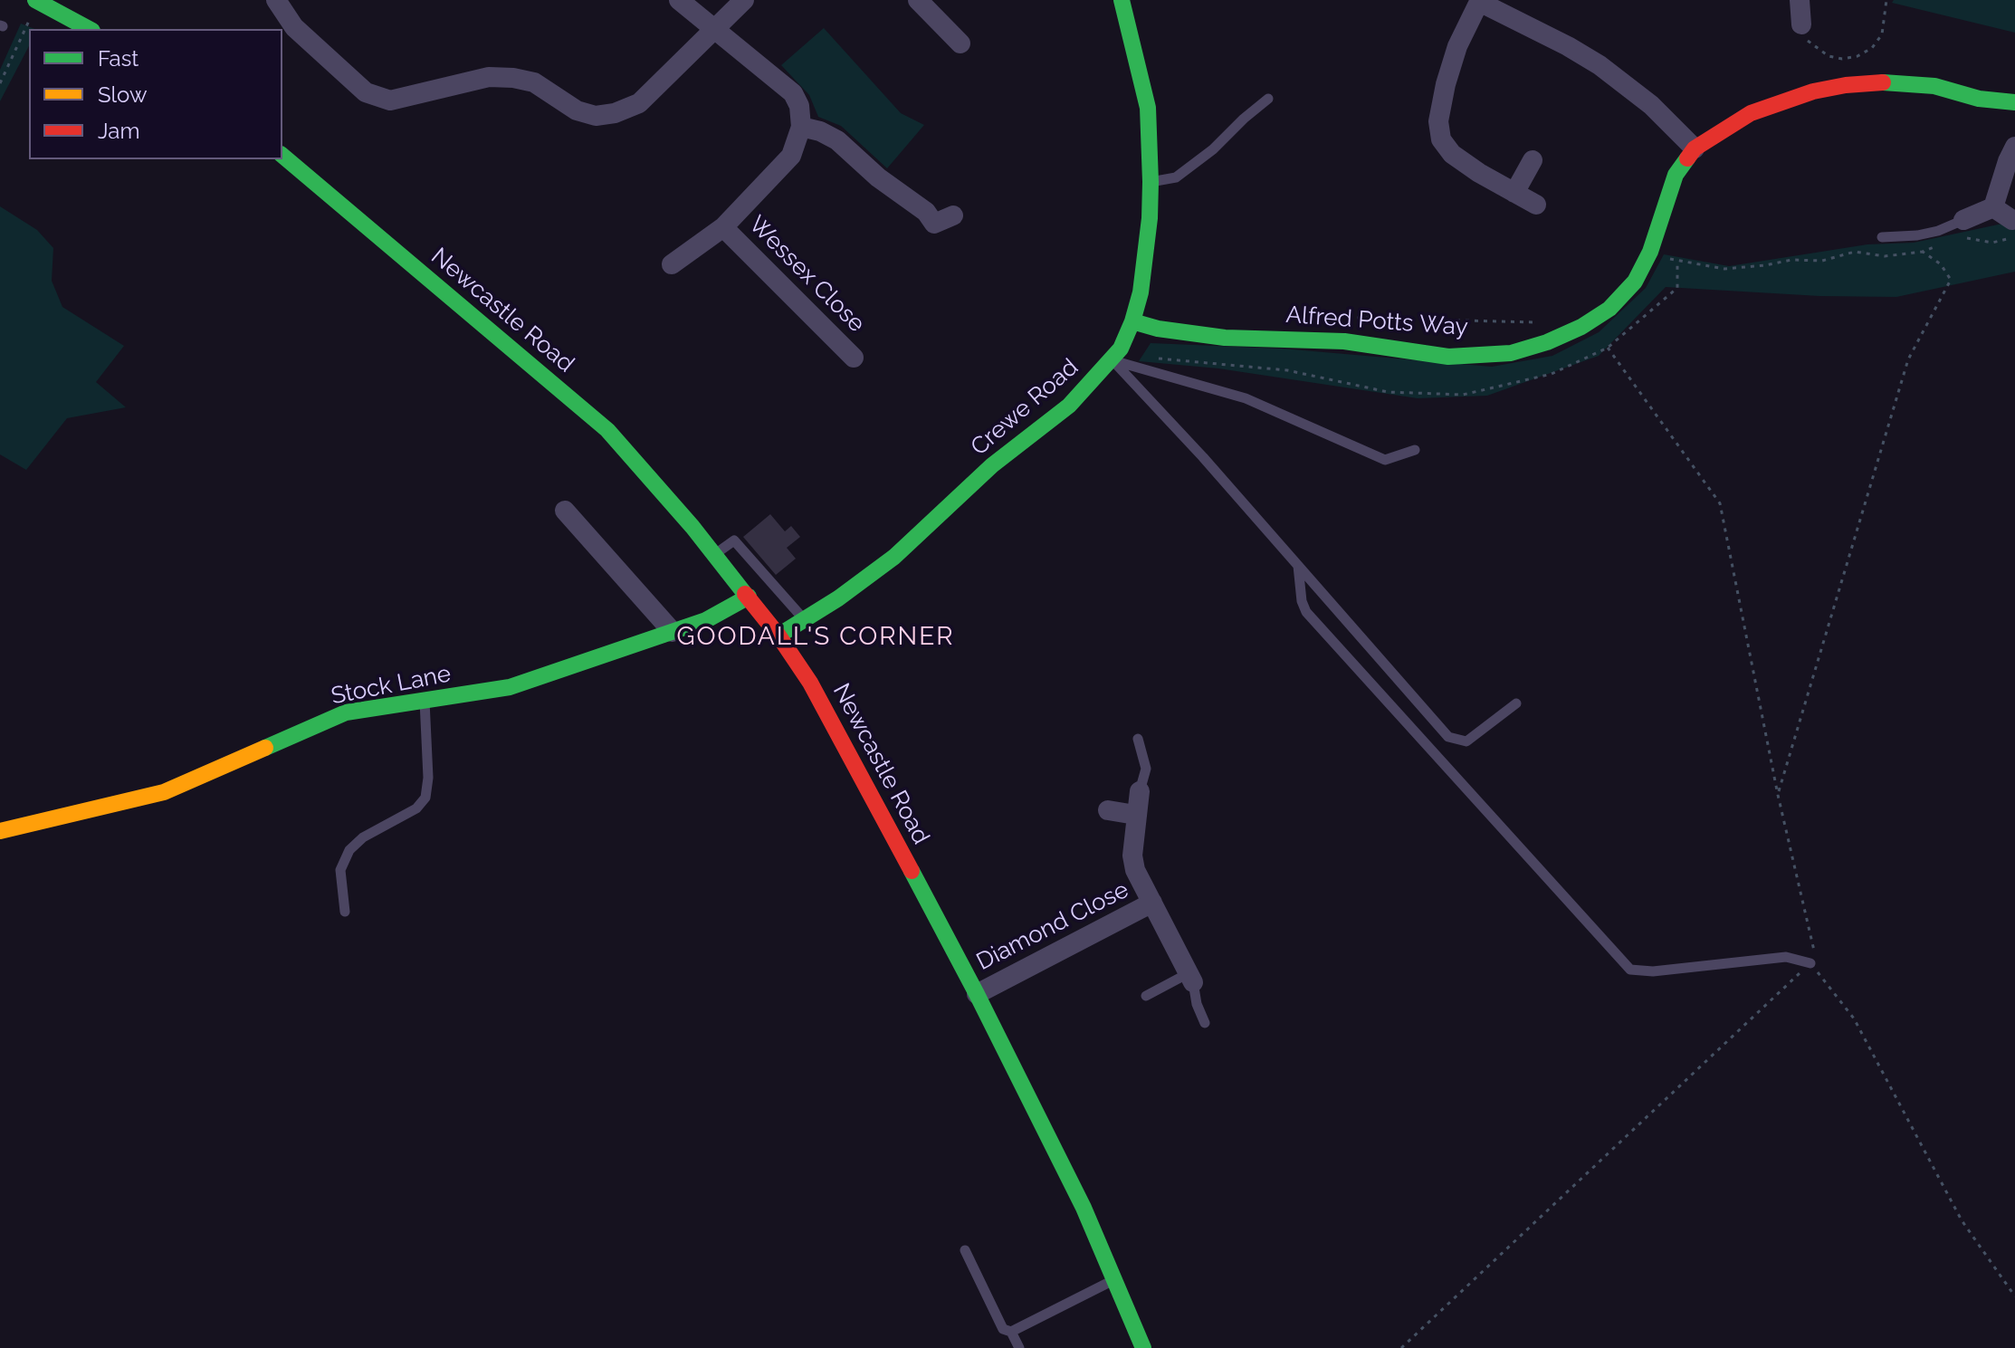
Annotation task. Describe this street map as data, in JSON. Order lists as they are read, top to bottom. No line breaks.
{"streets":{"street":["Wessex Close","Newcastle Road","Alfred Potts Way","Crewe Road","Stock Lane","Diamond Close"]},"crossings":[["Newcastle Road","Crewe Road"],["Newcastle Road","Stock Lane"],["Newcastle Road","Diamond Close"],["Alfred Potts Way","Crewe Road"]],"districts":["GOODALL'S CORNER"],"legend":["Fast","Slow","Jam"]}
